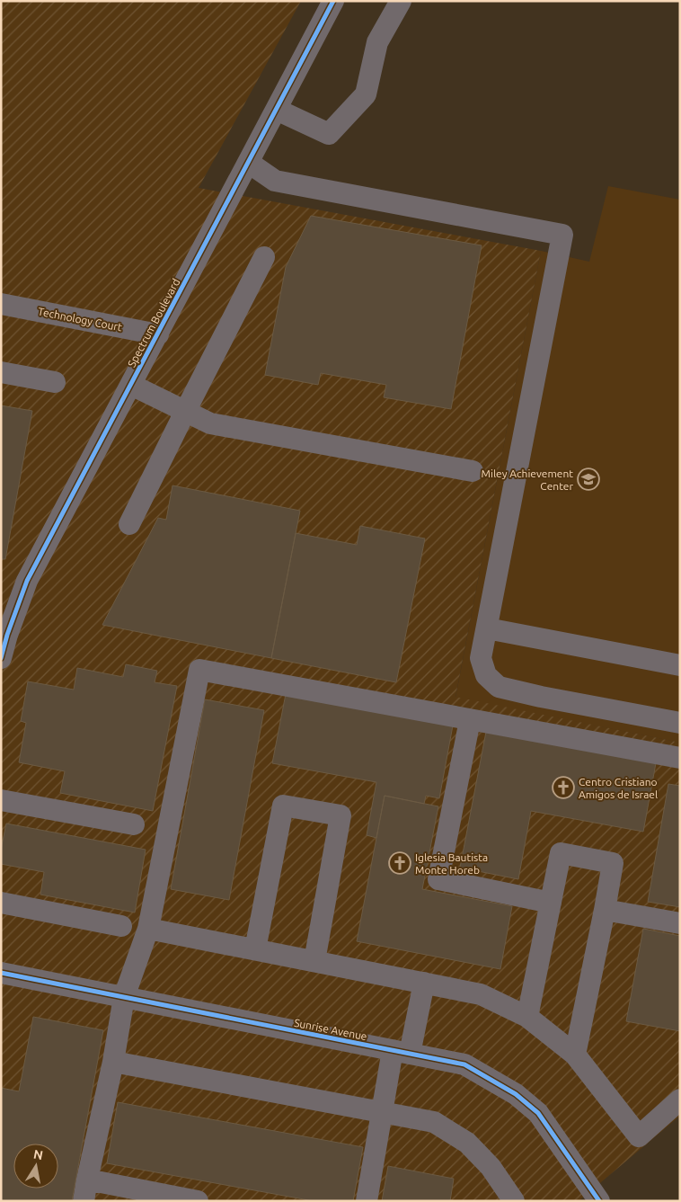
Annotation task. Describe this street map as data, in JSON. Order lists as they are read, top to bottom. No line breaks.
{"streets":{"street":["Technology Court","Spectrum Boulevard","Sunrise Avenue"]},"crossings":[["Technology Court","Spectrum Boulevard"]],"places":{"school or university":["Miley Achievement Center"],"church":["Centro Cristiano Amigos de Israel","Iglesia Bautista Monte Horeb"]},"north":"top"}
